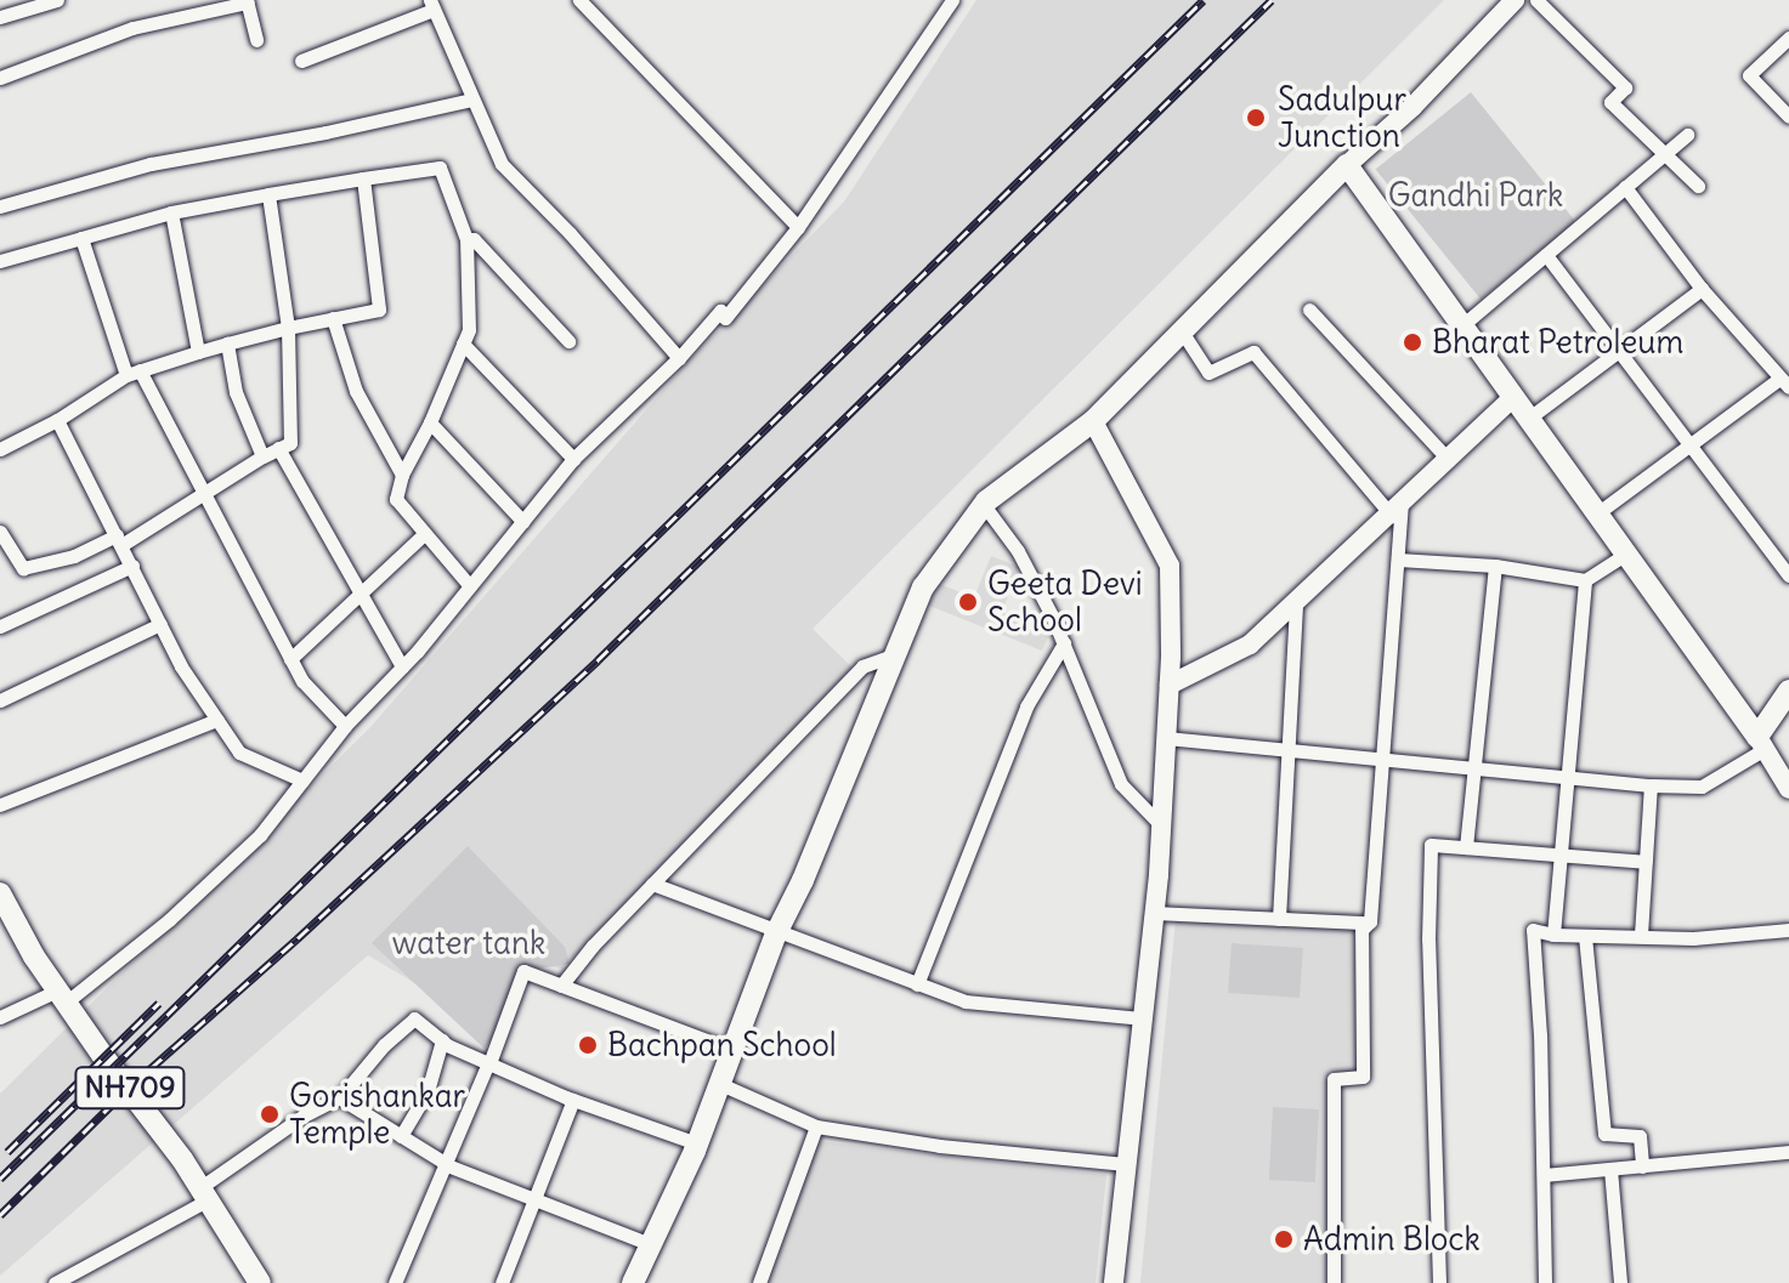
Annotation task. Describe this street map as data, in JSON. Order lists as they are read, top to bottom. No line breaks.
{"streets":{"main road":["NH709"]},"parks":["Gandhi Park","water tank"],"places":["Sadulpur Junction","Bharat Petroleum","Geeta Devi School","Bachpan School","Gorishankar Temple","Admin Block"]}
